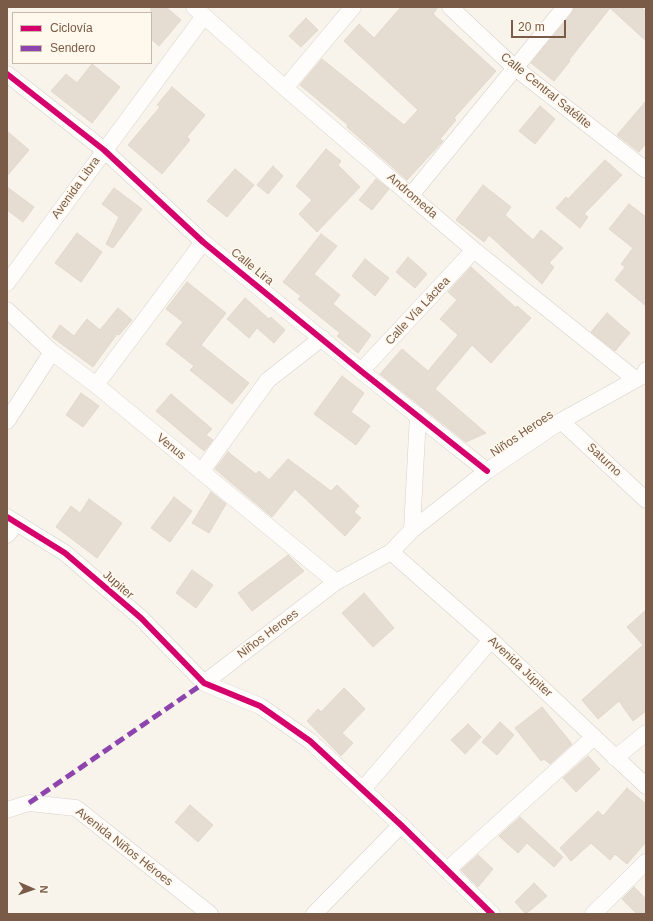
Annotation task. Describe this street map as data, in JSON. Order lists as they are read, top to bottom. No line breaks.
{"streets":{"street":["Calle Central Satélite","Avenida Libra","Andromeda","Calle Lira","Calle Vía Láctea","Niños Heroes","Venus","Saturno","Jupiter","Avenida Júpiter","Avenida Niños Héroes"]},"crossings":[["Avenida Libra","Andromeda"],["Avenida Libra","Calle Lira"],["Andromeda","Calle Vía Láctea"],["Andromeda","Niños Heroes"],["Calle Lira","Calle Vía Láctea"],["Calle Lira","Niños Heroes"],["Niños Heroes","Venus"],["Niños Heroes","Saturno"],["Niños Heroes","Jupiter"],["Niños Heroes","Avenida Júpiter"]],"legend":["Ciclovía","Sendero"],"scale_bar":"20 m","north":"right"}
